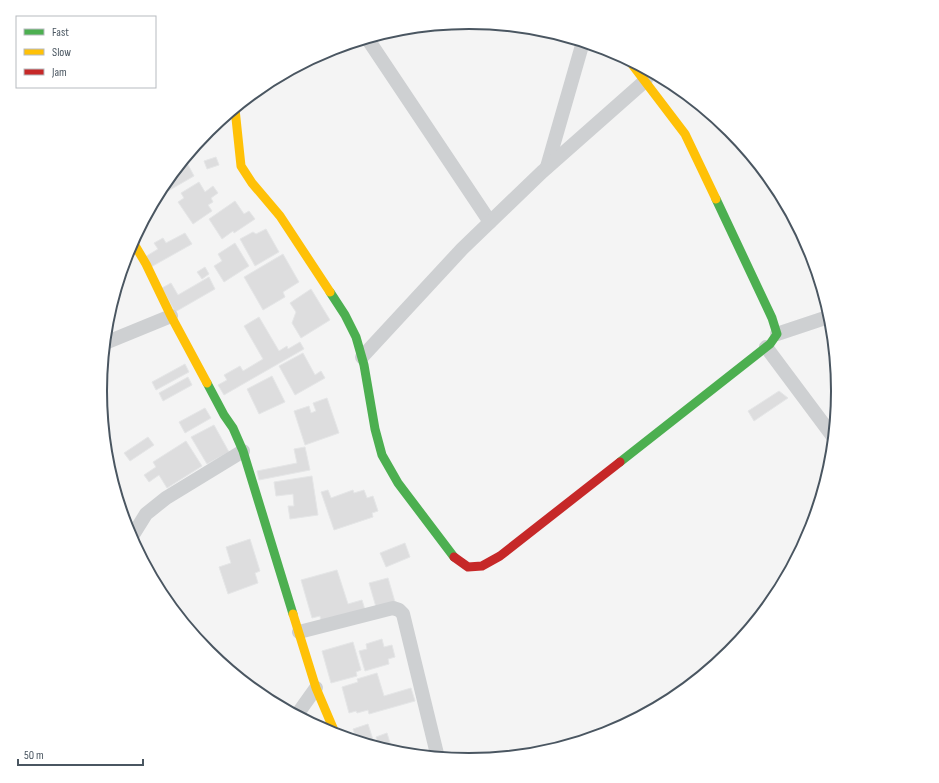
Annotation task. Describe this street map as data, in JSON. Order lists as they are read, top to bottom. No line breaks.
{"legend":["Fast","Slow","Jam"],"scale_bar":"50 m"}
